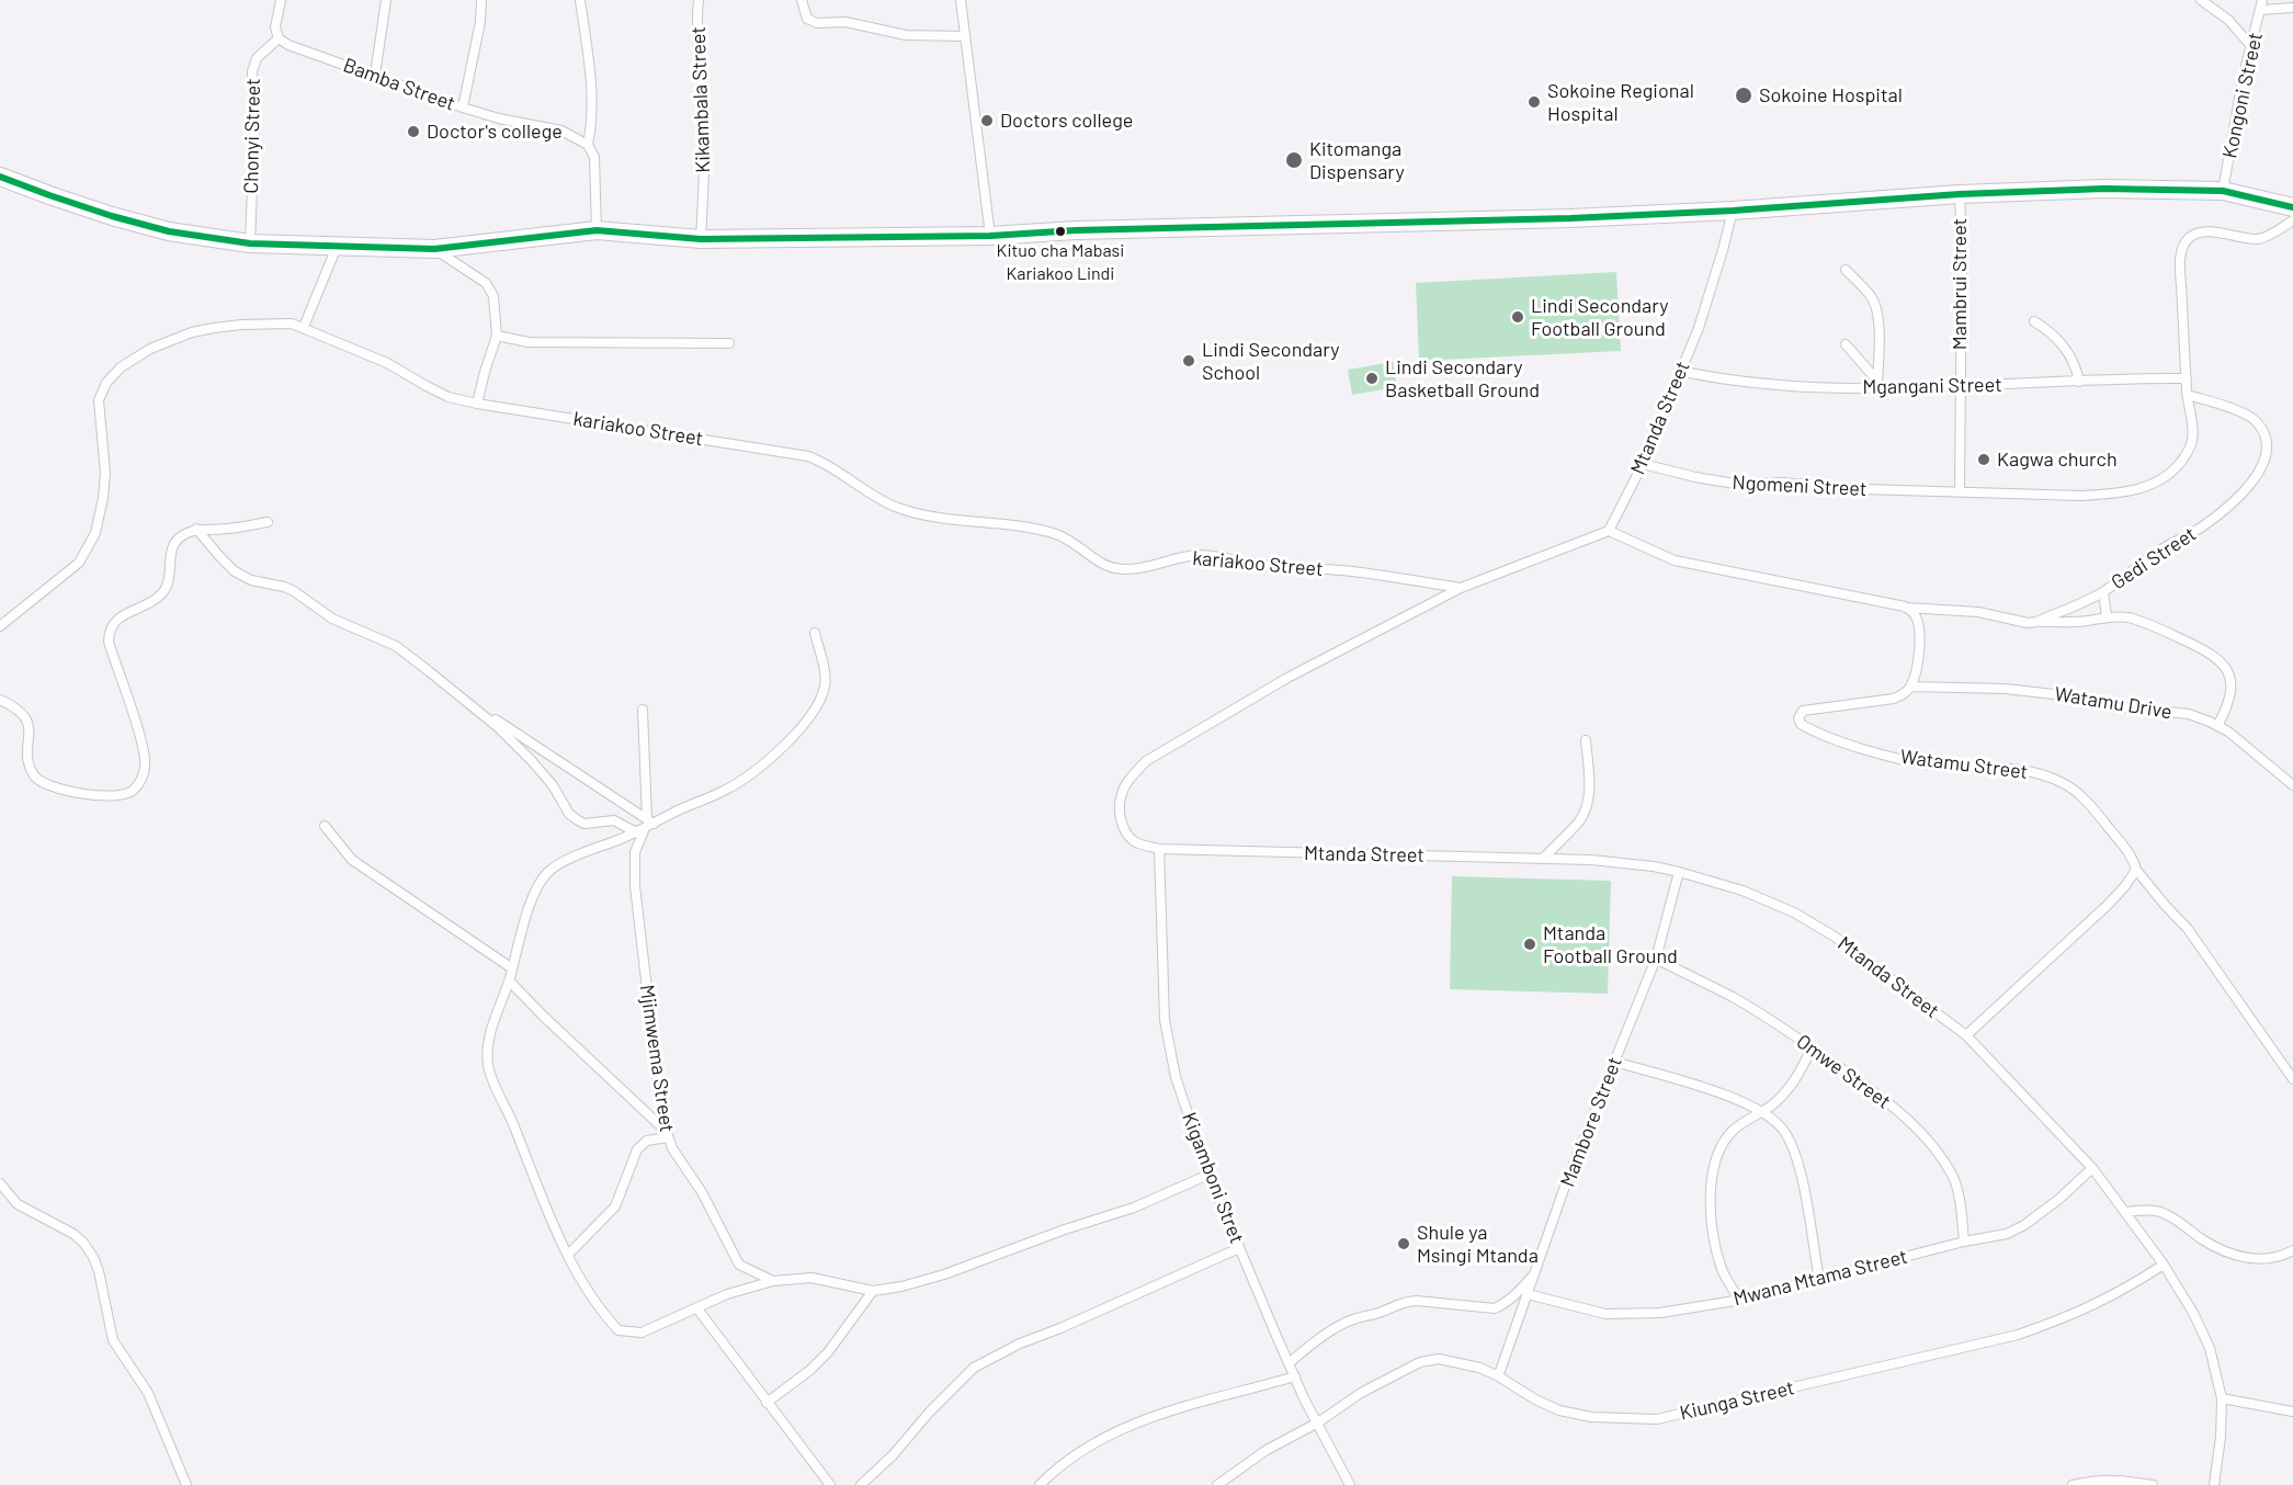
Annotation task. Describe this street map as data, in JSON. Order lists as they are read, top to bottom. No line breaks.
{"streets":{"street":["Bamba Street","Kongoni Street","Kikambala Street","Chonyi Street","Mambrui Street","Mgangani Street","Mtanda Street","kariakoo Street","Ngomeni Street","Gedi Street","Watamu Drive","Watamu Street","Mjimwema Street","Omwe Street","Mambore Street","Kigamboni Stret","Mwana Mtama Street","Kiunga Street"]},"crossings":[["Bamba Street","Chonyi Street"],["Mambrui Street","Mgangani Street"],["Mambrui Street","Ngomeni Street"],["Mgangani Street","Mtanda Street"],["Mgangani Street","Ngomeni Street"],["Mtanda Street","kariakoo Street"],["Mtanda Street","Ngomeni Street"],["Mtanda Street","Mambore Street"],["Mtanda Street","Kigamboni Stret"],["Mtanda Street","Mwana Mtama Street"],["Mtanda Street","Kiunga Street"],["Ngomeni Street","Gedi Street"],["Watamu Drive","Watamu Street"],["Mjimwema Street","Kigamboni Stret"],["Omwe Street","Mambore Street"],["Omwe Street","Mwana Mtama Street"],["Mambore Street","Mwana Mtama Street"],["Kigamboni Stret","Kiunga Street"]],"places":["Sokoine Hospital","Sokoine Regional Hospital","Doctors college","Doctor's college","Kitomanga Dispensary","Kituo cha Mabasi Kariakoo Lindi","Lindi Secondary Football Ground","Lindi Secondary School","Lindi Secondary Basketball Ground","Kagwa church","Mtanda Football Ground","Shule ya Msingi Mtanda"]}
